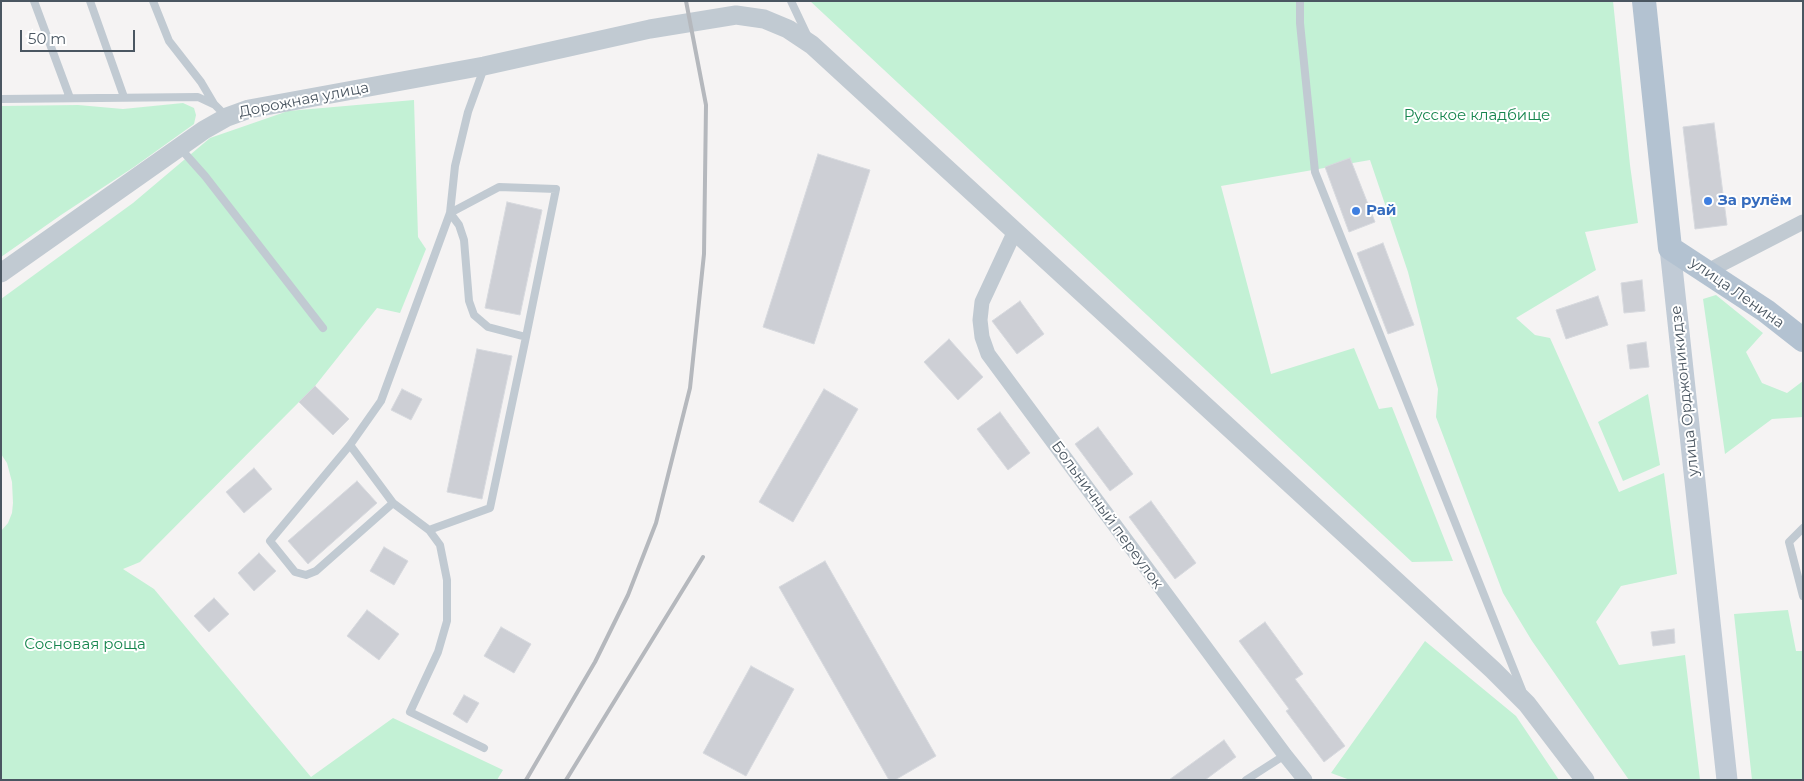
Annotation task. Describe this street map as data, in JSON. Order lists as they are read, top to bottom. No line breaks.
{"streets":{"main road":["улица Ленина","улица Орджоникидзе"],"street":["Дорожная улица","Больничный переулок"]},"crossings":[["Дорожная улица","Больничный переулок"],["улица Ленина","улица Орджоникидзе"]],"parks":["Русское кладбище","Сосновая роща"],"places":["За рулём","Рай"],"scale_bar":"50 m"}
